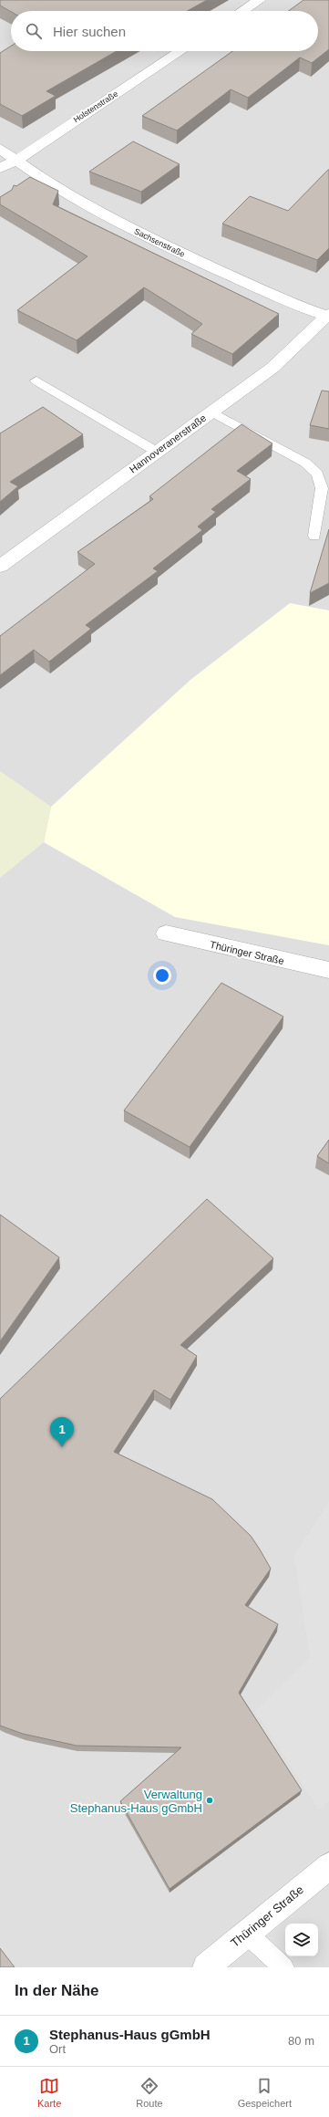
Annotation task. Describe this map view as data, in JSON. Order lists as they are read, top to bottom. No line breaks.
{"streets":{"street":["Holstenstraße","Sachsenstraße","Hannoveranerstraße","Thüringer Straße"]},"crossings":[["Holstenstraße","Sachsenstraße"],["Sachsenstraße","Hannoveranerstraße"]],"places":["Verwaltung Stephanus-Haus gGmbH"],"page":{"search":"Hier suchen","pins":"1","heading":"In der Nähe","list":[{"mark":"1","name":"Stephanus-Haus gGmbH","note":"Ort","value":"80 m"}],"nav":["Karte","Route","Gespeichert"]}}
